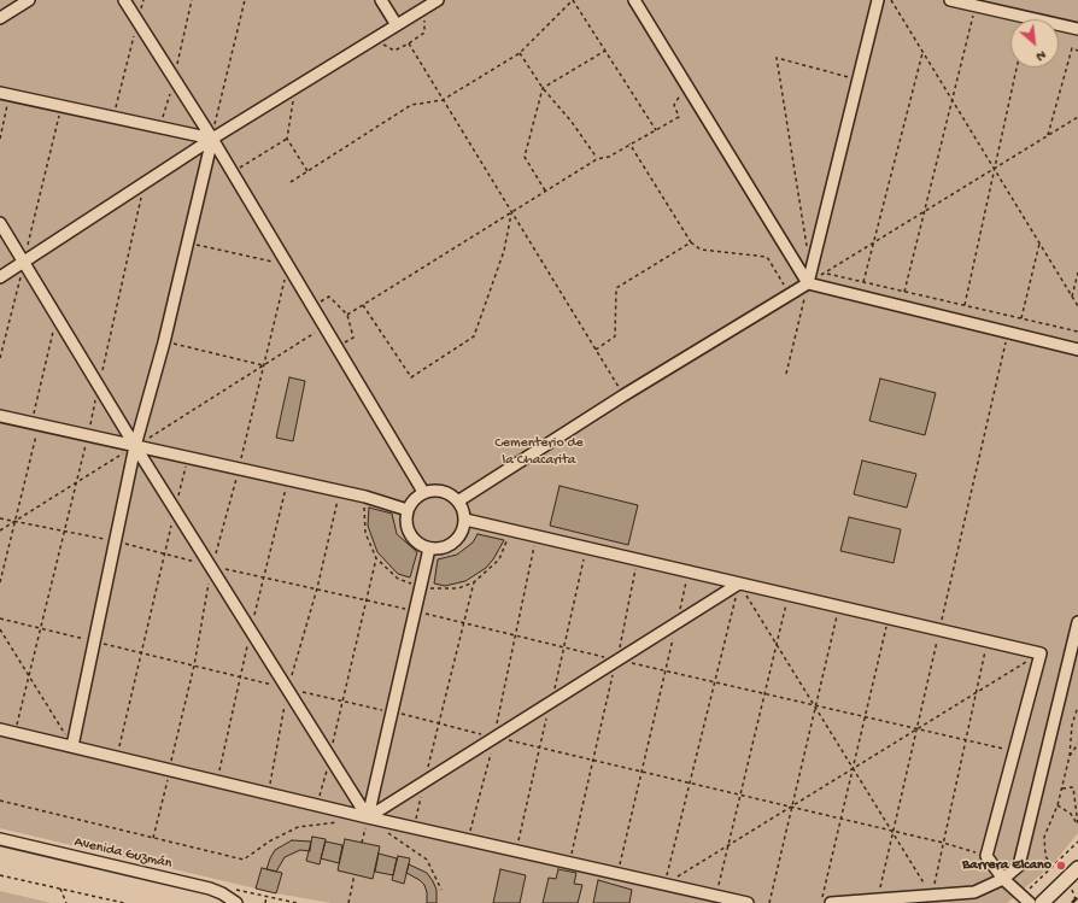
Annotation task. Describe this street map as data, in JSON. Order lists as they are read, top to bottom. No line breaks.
{"streets":{"street":["Avenida Guzmán"]},"parks":["Cementerio de la Chacarita"],"places":["Barrera Elcano"],"north":"bottom right"}
